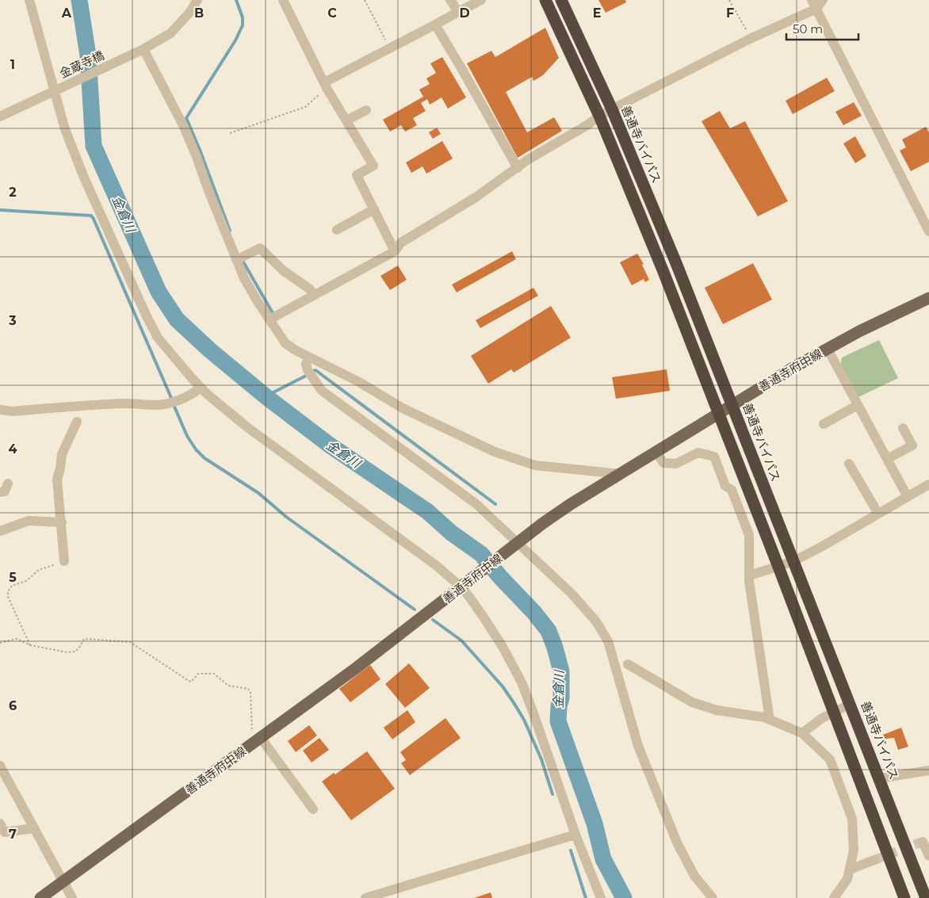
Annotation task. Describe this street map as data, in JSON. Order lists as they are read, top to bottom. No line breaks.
{"streets":{"highway":["善通寺バイパス"],"main road":["善通寺府中線"],"street":["金蔵寺橋"]},"crossings":[["善通寺バイパス","善通寺府中線"]],"water":["金倉川"],"scale_bar":"50 m","grid":{"columns":["A","B","C","D","E","F"],"rows":["1","2","3","4","5","6","7"]}}
